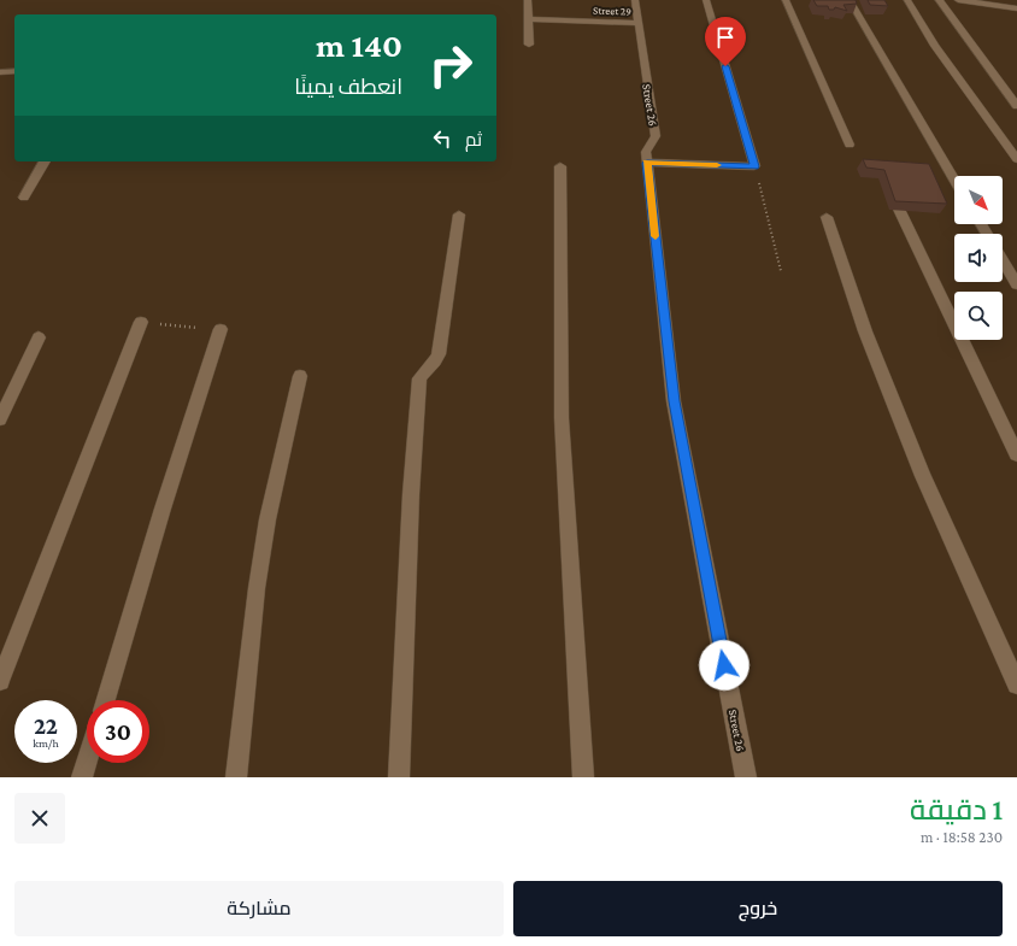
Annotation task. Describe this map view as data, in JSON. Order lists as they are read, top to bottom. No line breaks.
{"streets":{"street":["Street 29","Street 26"]},"crossings":[["Street 29","Street 26"]],"north":"bottom right","page":{"turn":["140 m","انعطف يمينًا"],"then":"ثم","speed":"22 km/h","limit":"30","heading":["1 دقيقة","230 m · 18:58"],"buttons":["خروج","مشاركة"]}}
